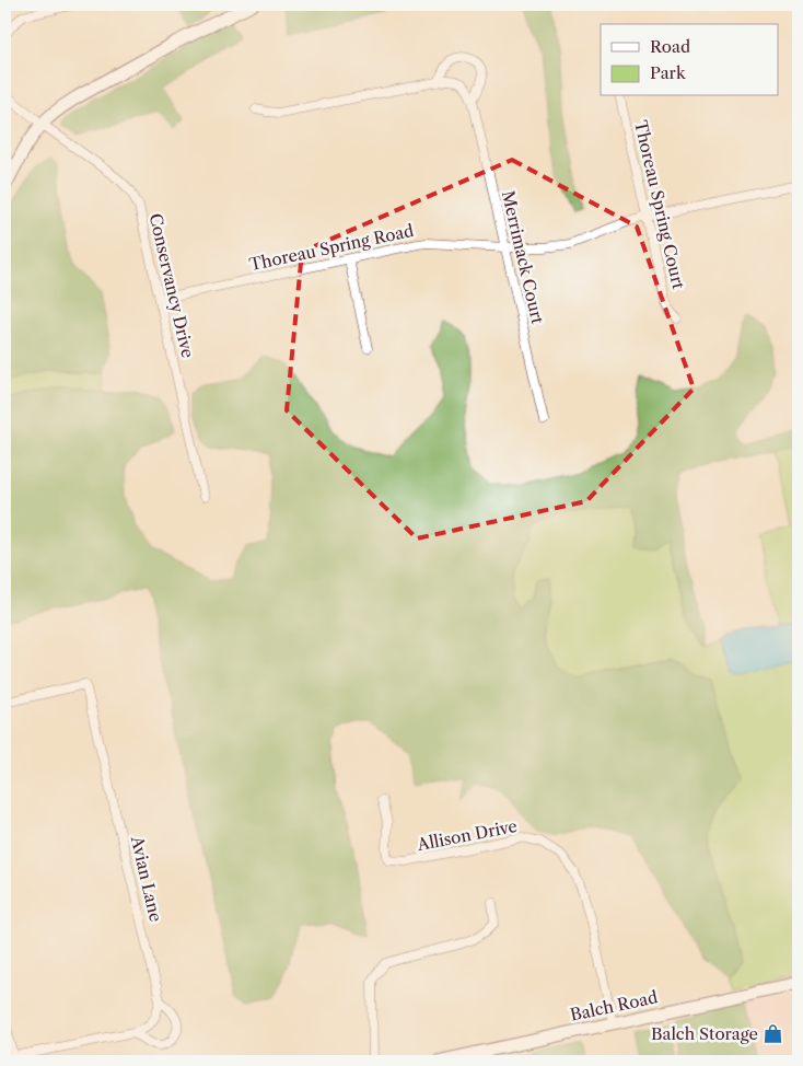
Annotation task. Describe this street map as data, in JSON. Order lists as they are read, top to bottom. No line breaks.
{"streets":{"street":["Thoreau Spring Court","Thoreau Spring Road","Merrimack Court","Conservancy Drive","Allison Drive","Avian Lane","Balch Road"]},"crossings":[["Thoreau Spring Court","Thoreau Spring Road"],["Thoreau Spring Road","Merrimack Court"],["Thoreau Spring Road","Conservancy Drive"],["Allison Drive","Balch Road"]],"places":{"shop":["Balch Storage"]},"legend":["Road","Park"]}
